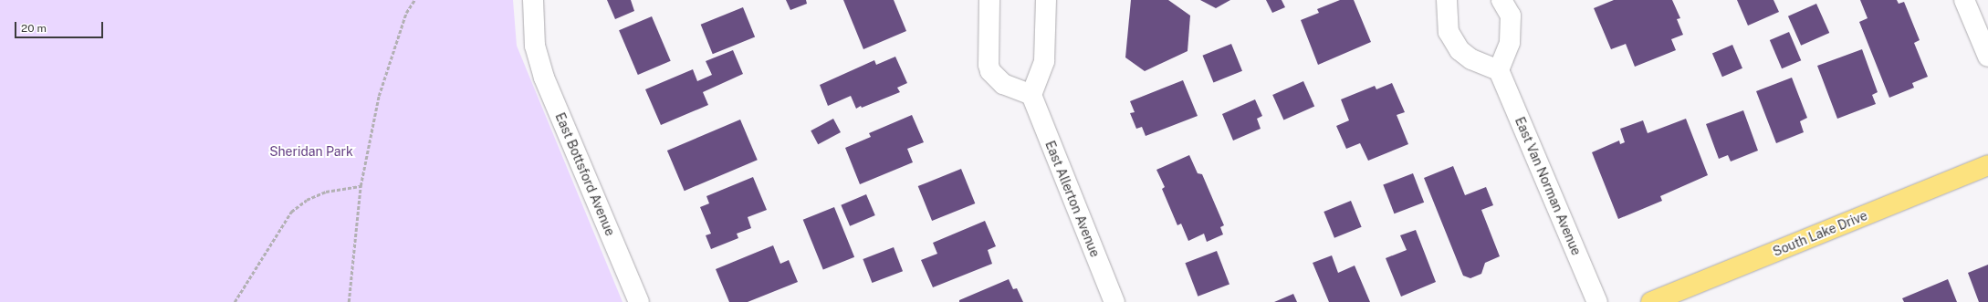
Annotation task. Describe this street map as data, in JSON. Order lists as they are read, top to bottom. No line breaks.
{"streets":{"main road":["South Lake Drive"],"street":["East Bottsford Avenue","East Van Norman Avenue","East Allerton Avenue"]},"parks":["Sheridan Park"],"scale_bar":"20 m"}
